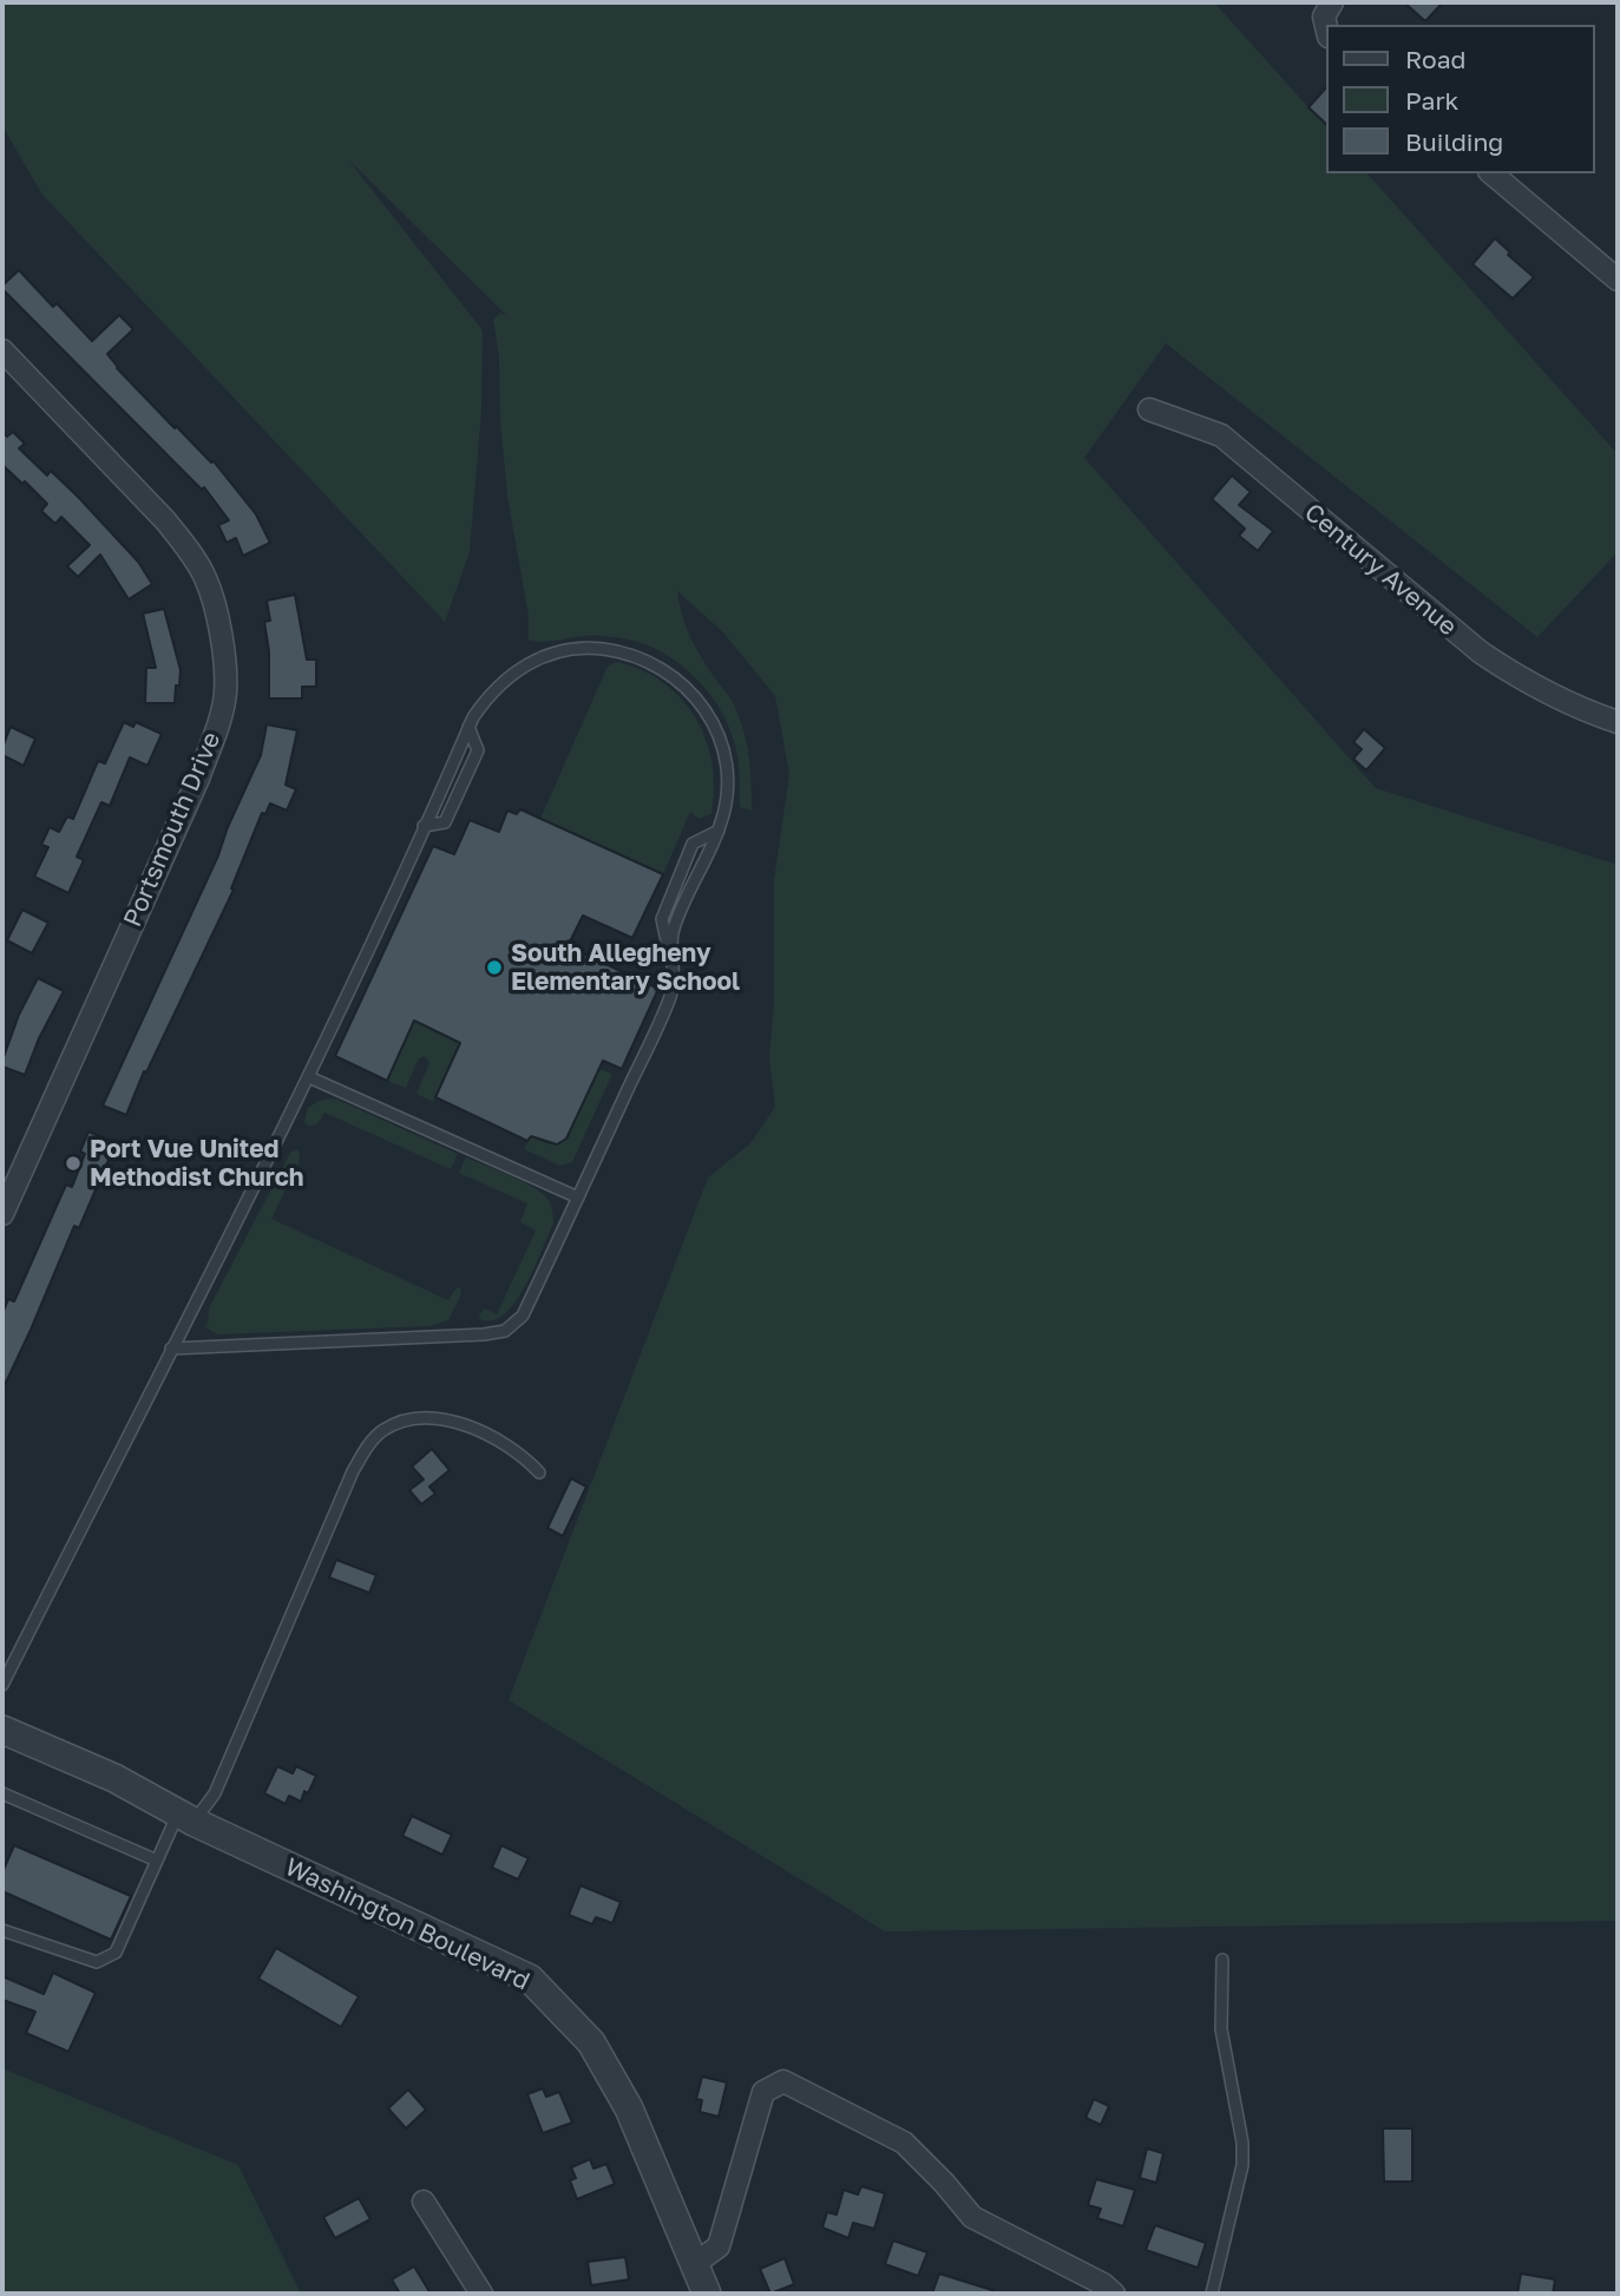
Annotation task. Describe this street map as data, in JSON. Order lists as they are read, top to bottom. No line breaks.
{"streets":{"street":["Century Avenue","Portsmouth Drive","Washington Boulevard"]},"places":["South Allegheny Elementary School","Port Vue United Methodist Church"],"legend":["Road","Park","Building"]}
